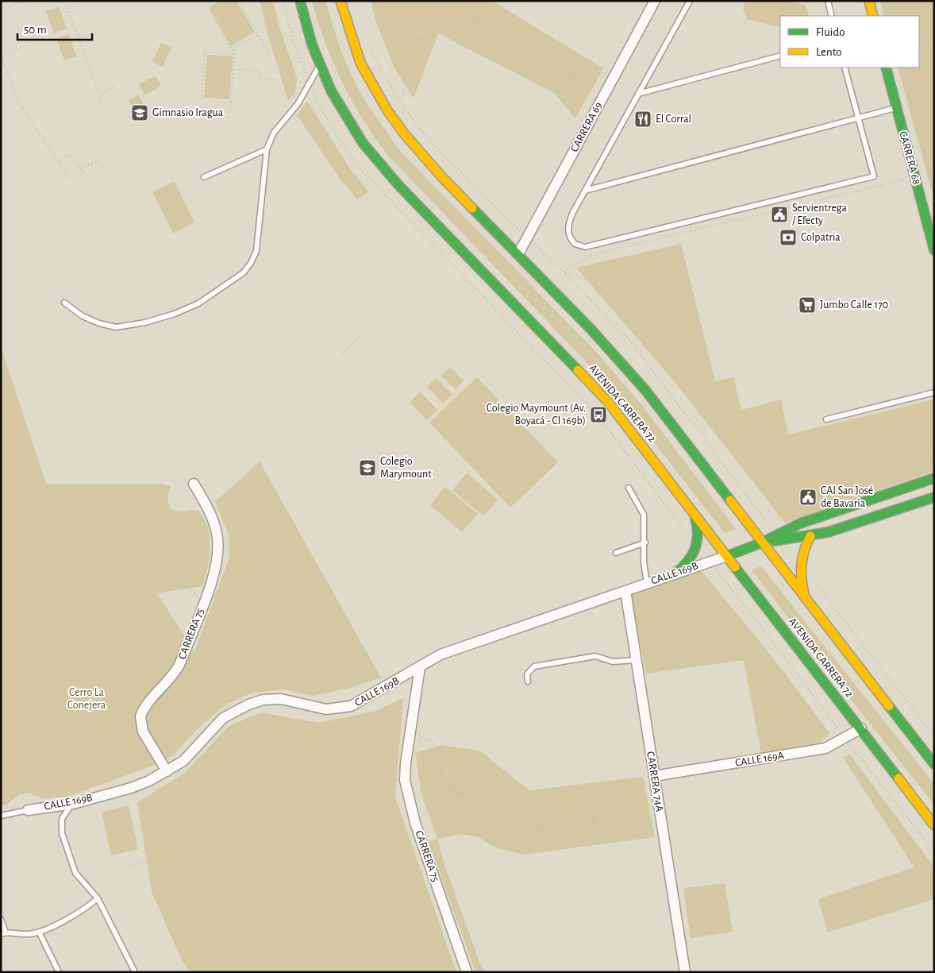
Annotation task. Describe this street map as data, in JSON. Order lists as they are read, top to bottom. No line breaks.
{"streets":{"main road":["CARRERA 68","AVENIDA CARRERA 72","CALLE 169B"],"street":["CARRERA 69","CARRERA 75","CALLE 169A","CARRERA 74A"]},"crossings":[["AVENIDA CARRERA 72","CALLE 169B"],["AVENIDA CARRERA 72","CALLE 169A"],["CALLE 169B","CARRERA 75"],["CALLE 169B","CARRERA 74A"],["CALLE 169A","CARRERA 74A"]],"parks":["Cerro La Conejera"],"places":{"school or university":["Gimnasio Iragua","Colegio Marymount"],"restaurant":["El Corral"],"public building":["Servientrega / Efecty","CAI San José de Bavaria"],"bank":["Colpatria"],"supermarket":["Jumbo Calle 170"],"bus stop":["Colegio Maymount (Av. Boyacá - Cl 169b)"]},"legend":["Fluido","Lento"],"scale_bar":"50 m"}
